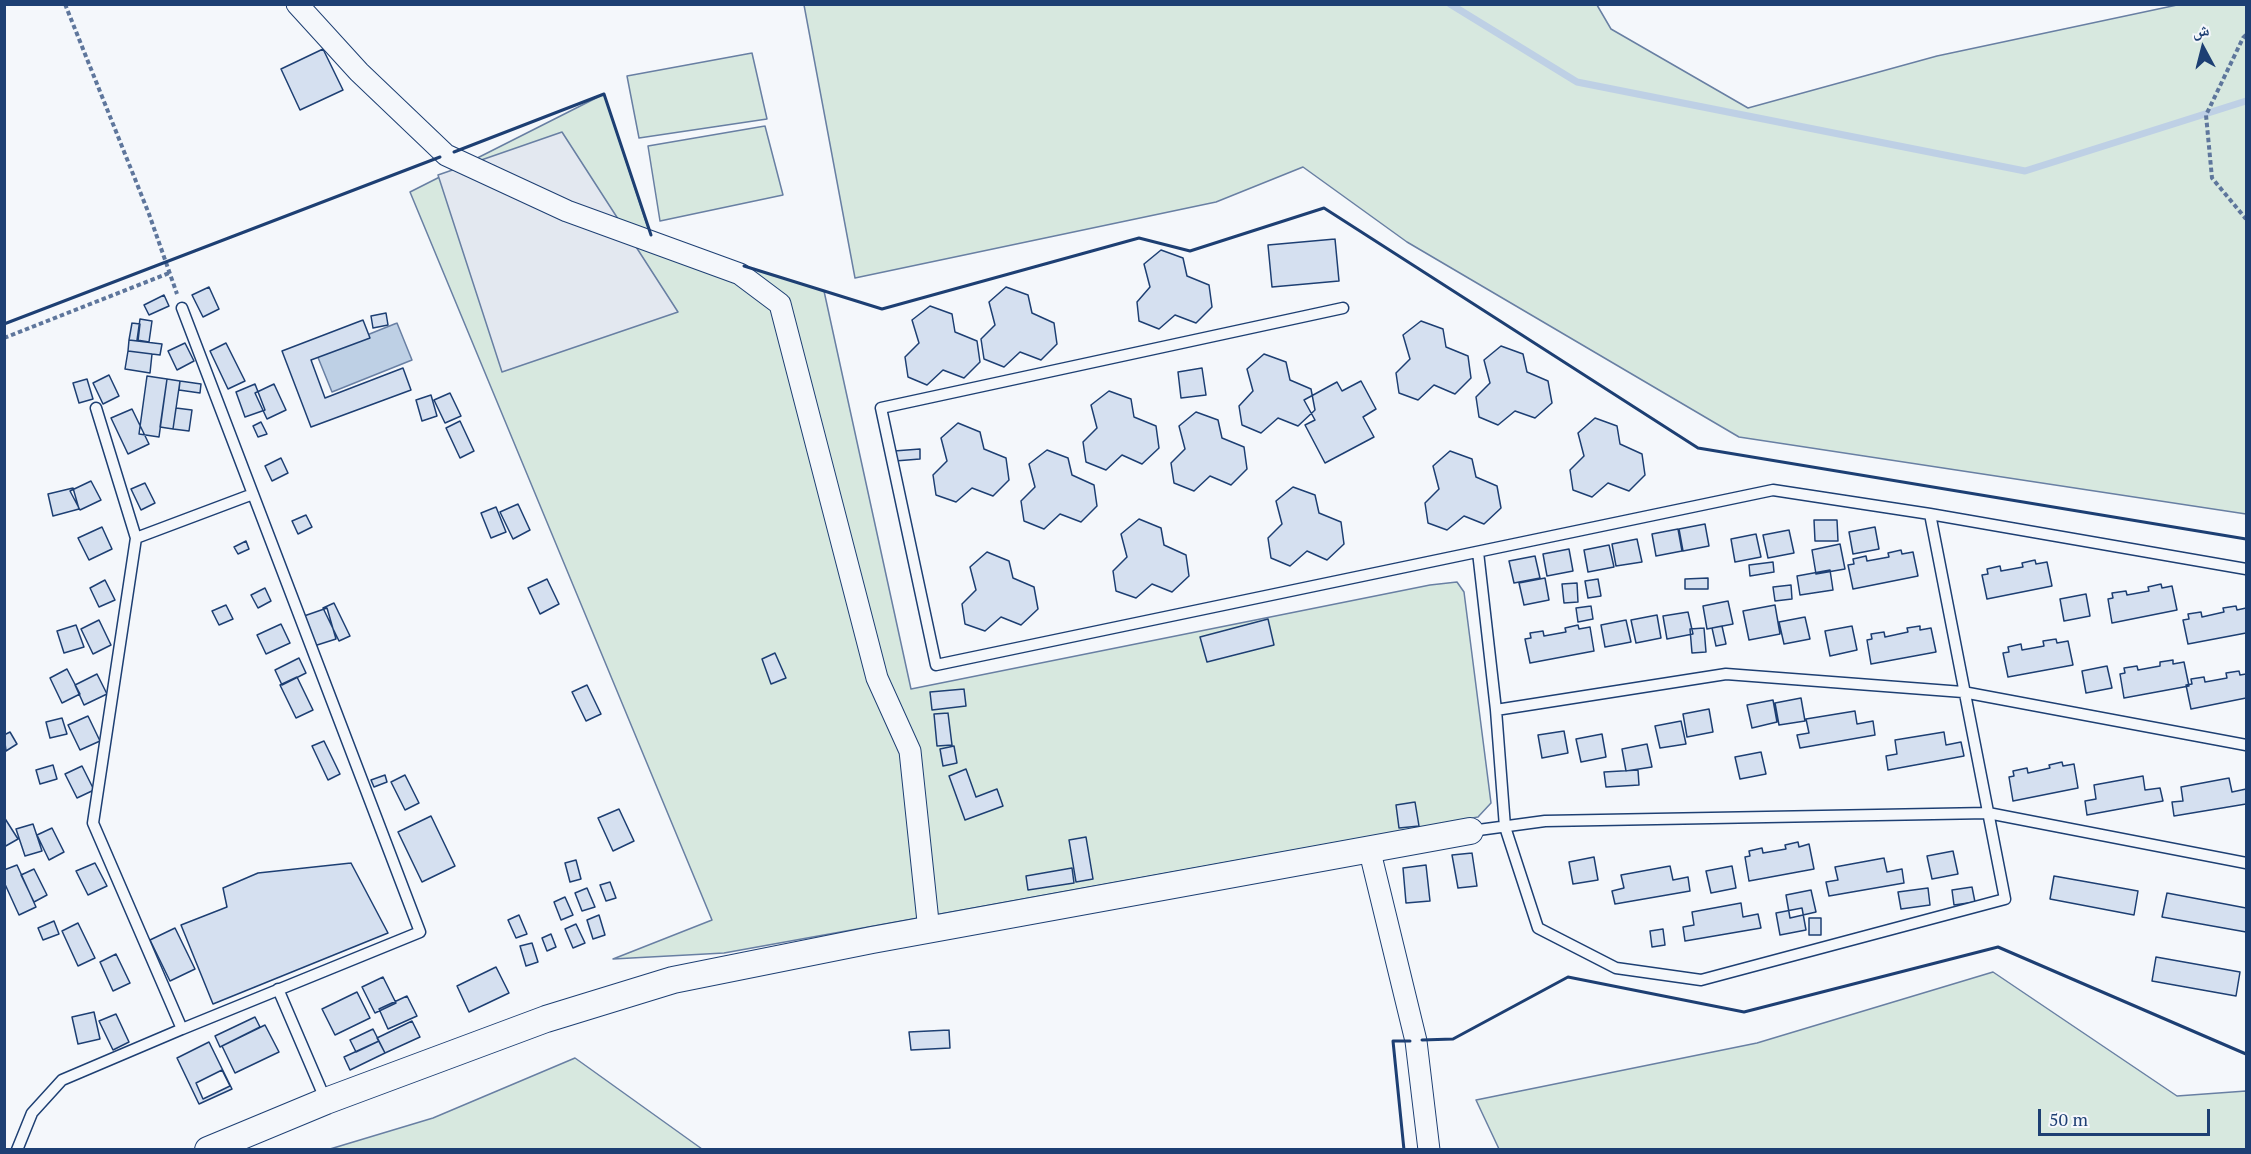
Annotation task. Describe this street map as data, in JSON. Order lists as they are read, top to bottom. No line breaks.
{"scale_bar":"50 m","north":"top"}
